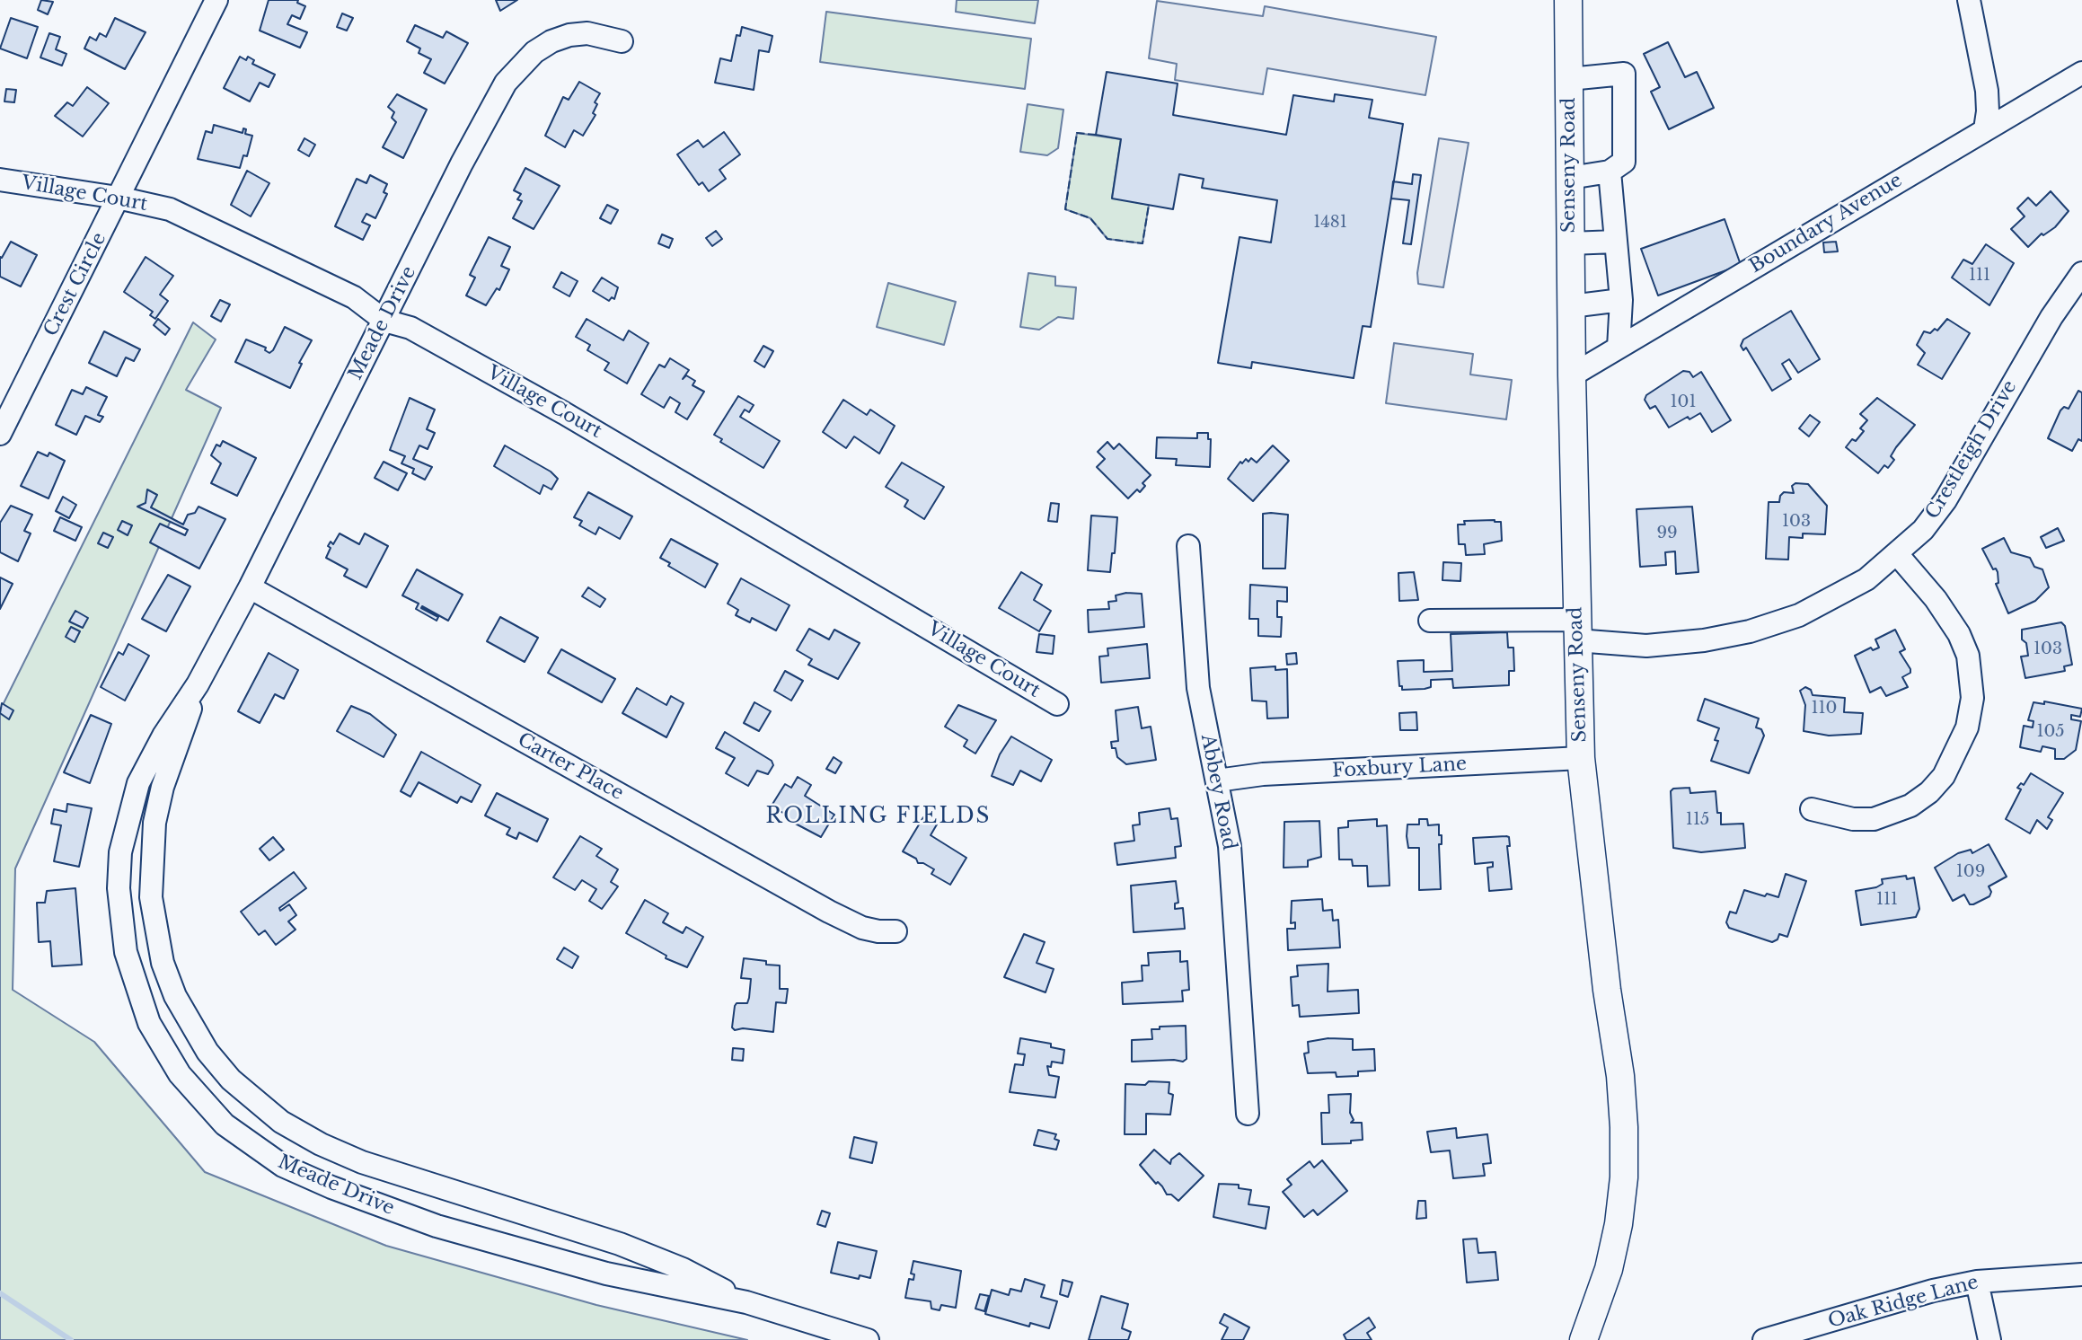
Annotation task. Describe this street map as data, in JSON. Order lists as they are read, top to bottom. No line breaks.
{"streets":{"main road":["Senseny Road"],"street":["Village Court","Boundary Avenue","Crest Circle","Meade Drive","Crestleigh Drive","Carter Place","Foxbury Lane","Abbey Road","Oak Ridge Lane"]},"crossings":[["Senseny Road","Boundary Avenue"],["Senseny Road","Crestleigh Drive"],["Senseny Road","Foxbury Lane"],["Village Court","Crest Circle"],["Village Court","Meade Drive"],["Meade Drive","Carter Place"],["Foxbury Lane","Abbey Road"]],"districts":["ROLLING FIELDS"],"house_numbers":["1481","111","101","103","99","103","110","105","115","109","111"]}
